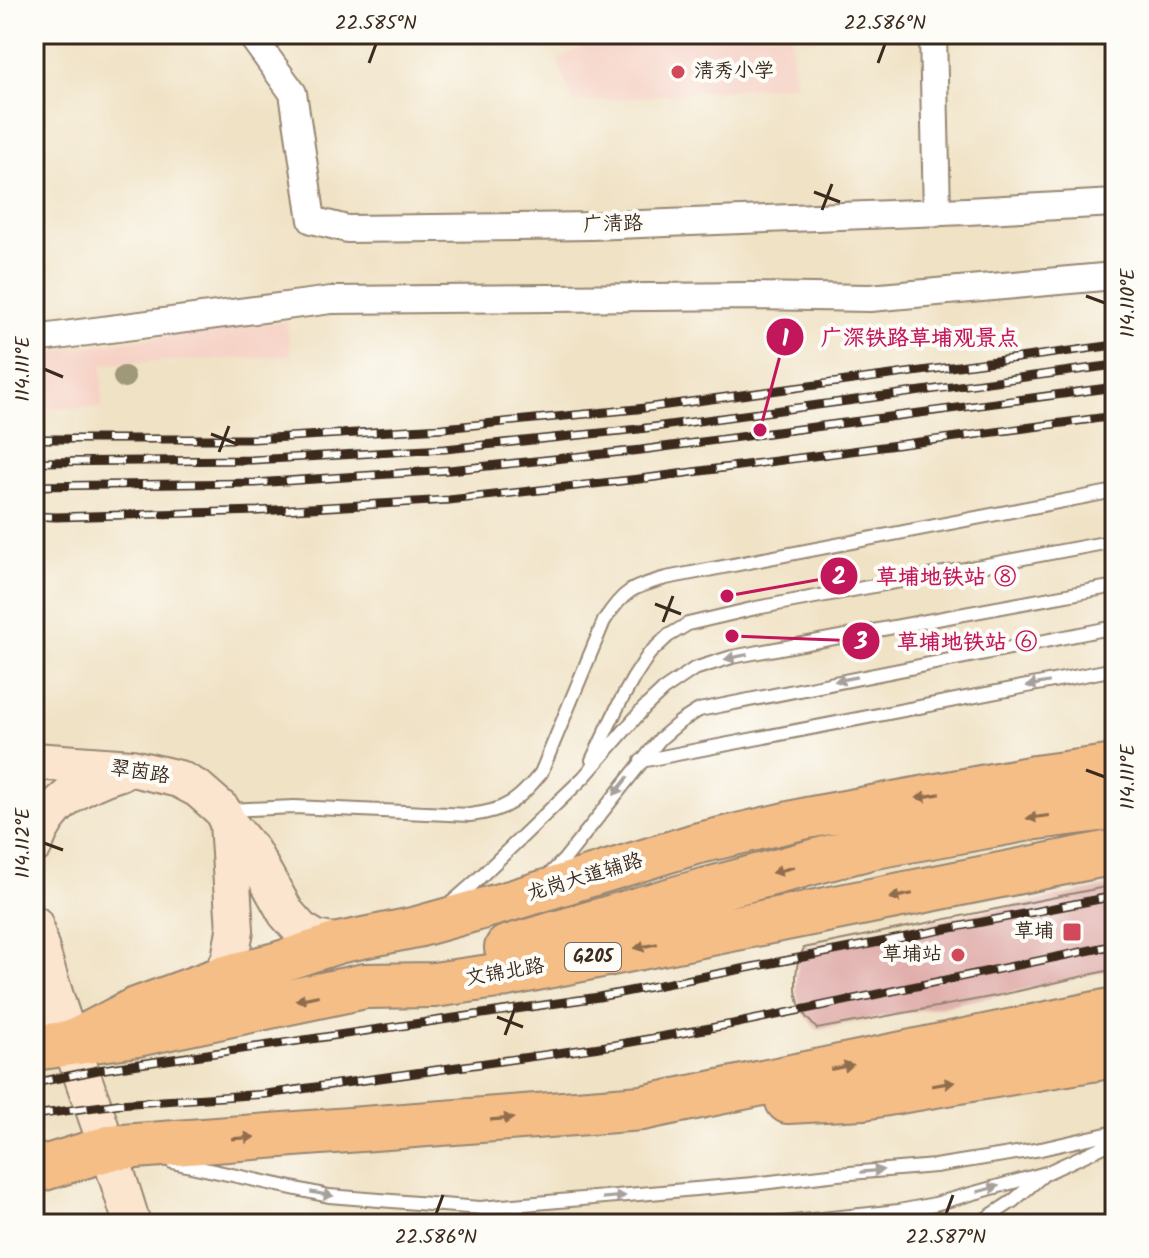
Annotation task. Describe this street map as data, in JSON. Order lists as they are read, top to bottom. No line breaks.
{"streets":{"highway":["G205","文锦北路"],"main road":["龙岗大道辅路"],"street":["广清路","翠茵路"]},"crossings":[["翠茵路","龙岗大道辅路"],["龙岗大道辅路","文锦北路"]],"one_way":["龙岗大道辅路"],"places":{"other":["清秀小学","广深铁路草埔观景点","草埔地铁站 ⑧","草埔地铁站 ⑥","草埔站"],"transit":["草埔"]},"coordinates":["22.585°N","22.586°N","114.110°E","114.111°E","114.112°E","22.587°N"]}
